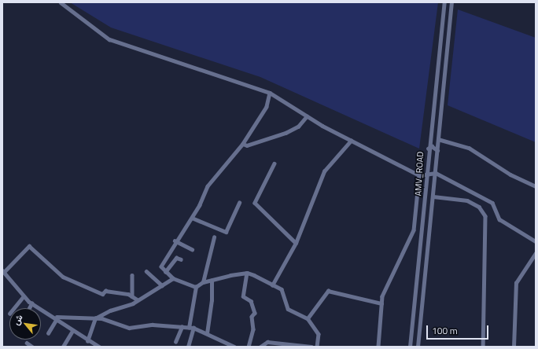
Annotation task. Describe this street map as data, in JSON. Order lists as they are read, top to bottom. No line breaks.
{"streets":{"street":["AMV_ROAD"]},"scale_bar":"100 m","north":"top left"}
